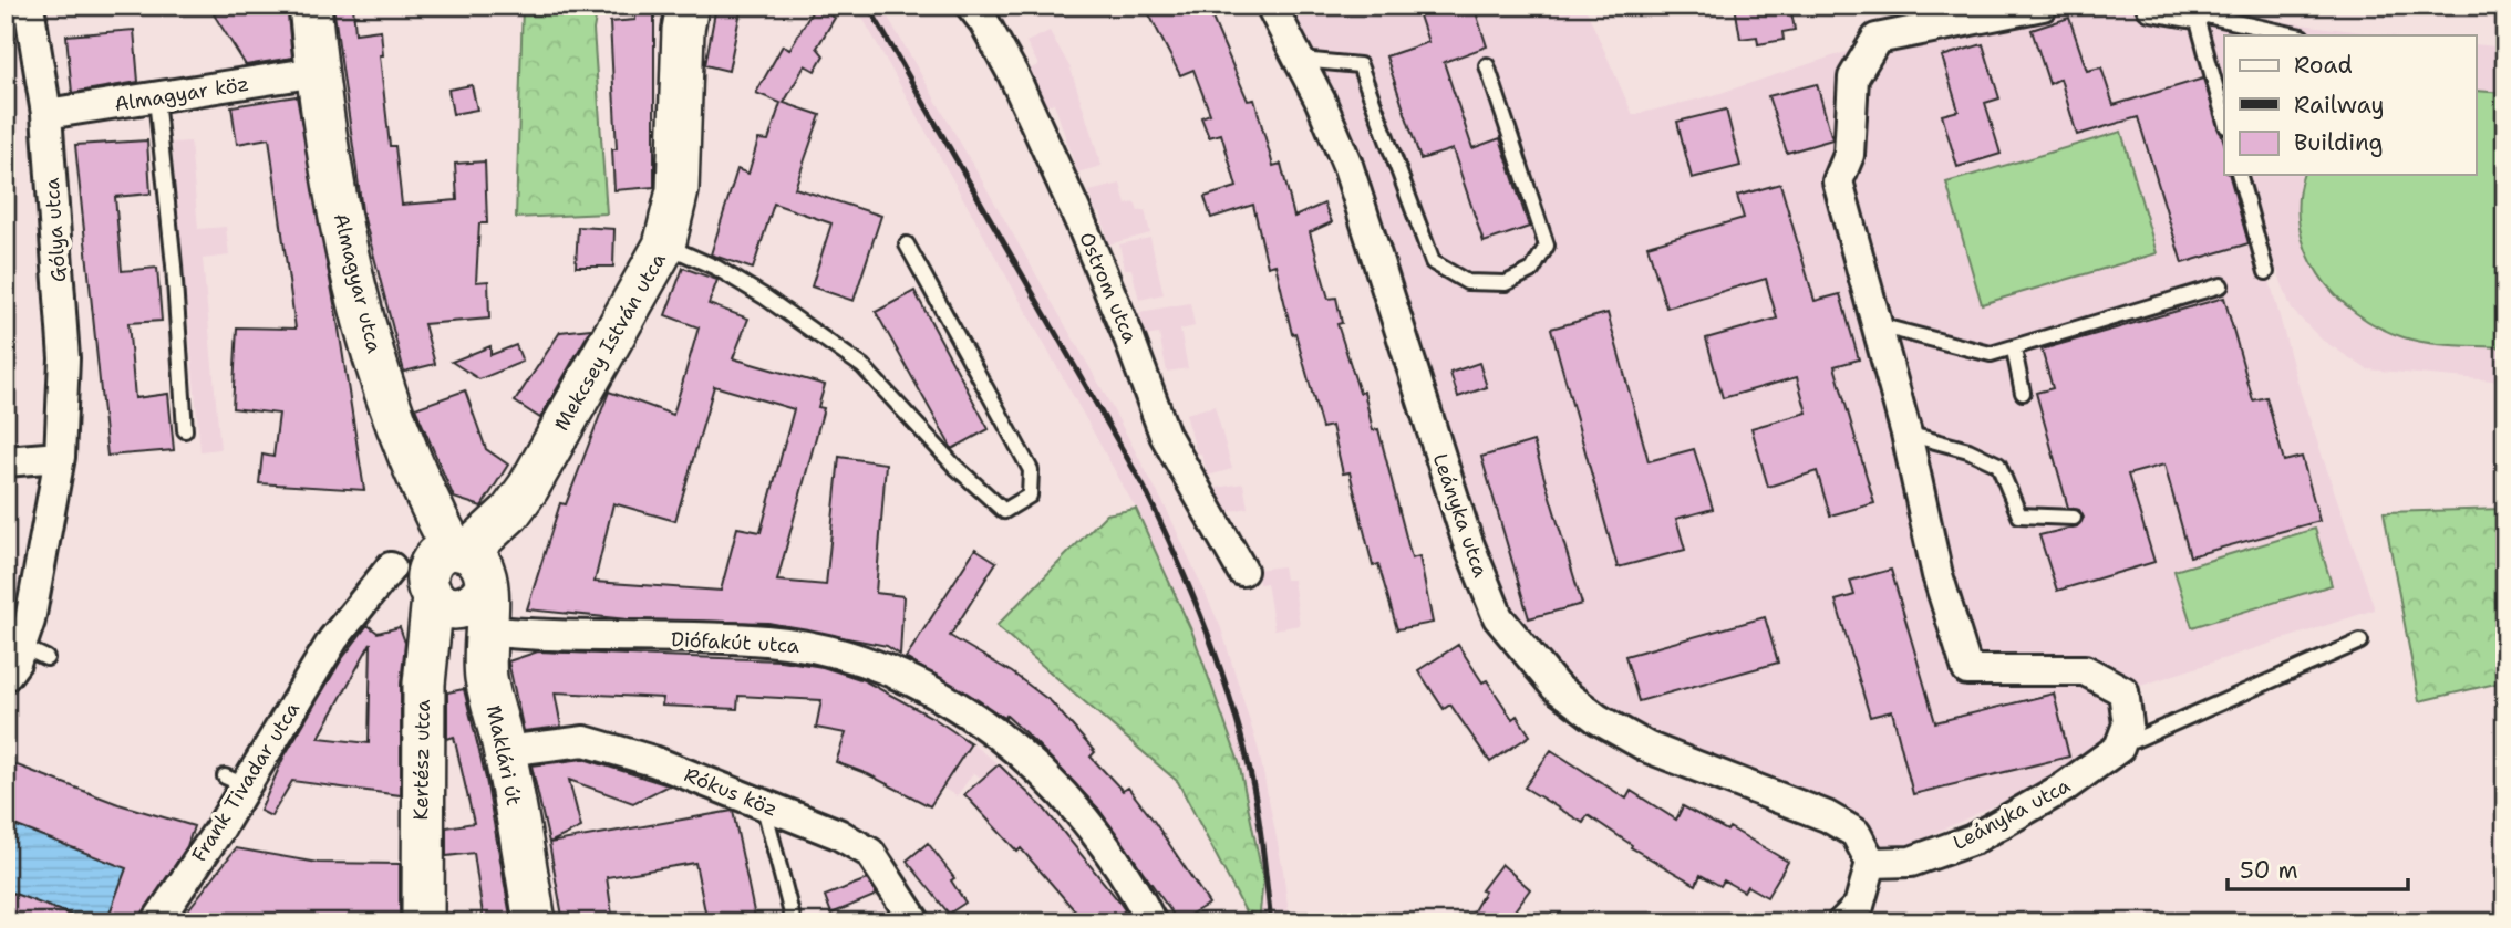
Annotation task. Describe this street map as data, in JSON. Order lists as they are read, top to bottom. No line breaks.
{"streets":{"street":["Almagyar köz","Gólya utca","Almagyar utca","Ostrom utca","Mekcsey István utca","Leányka utca","Diófakút utca","Maklári út","Kertész utca","Frank Tivadar utca","Rókus köz"]},"crossings":[["Almagyar köz","Gólya utca"],["Almagyar köz","Almagyar utca"],["Almagyar utca","Mekcsey István utca"],["Almagyar utca","Maklári út"],["Almagyar utca","Kertész utca"],["Mekcsey István utca","Maklári út"],["Mekcsey István utca","Kertész utca"],["Diófakút utca","Maklári út"],["Maklári út","Kertész utca"],["Maklári út","Rókus köz"]],"legend":["Road","Railway","Building"],"scale_bar":"50 m"}
